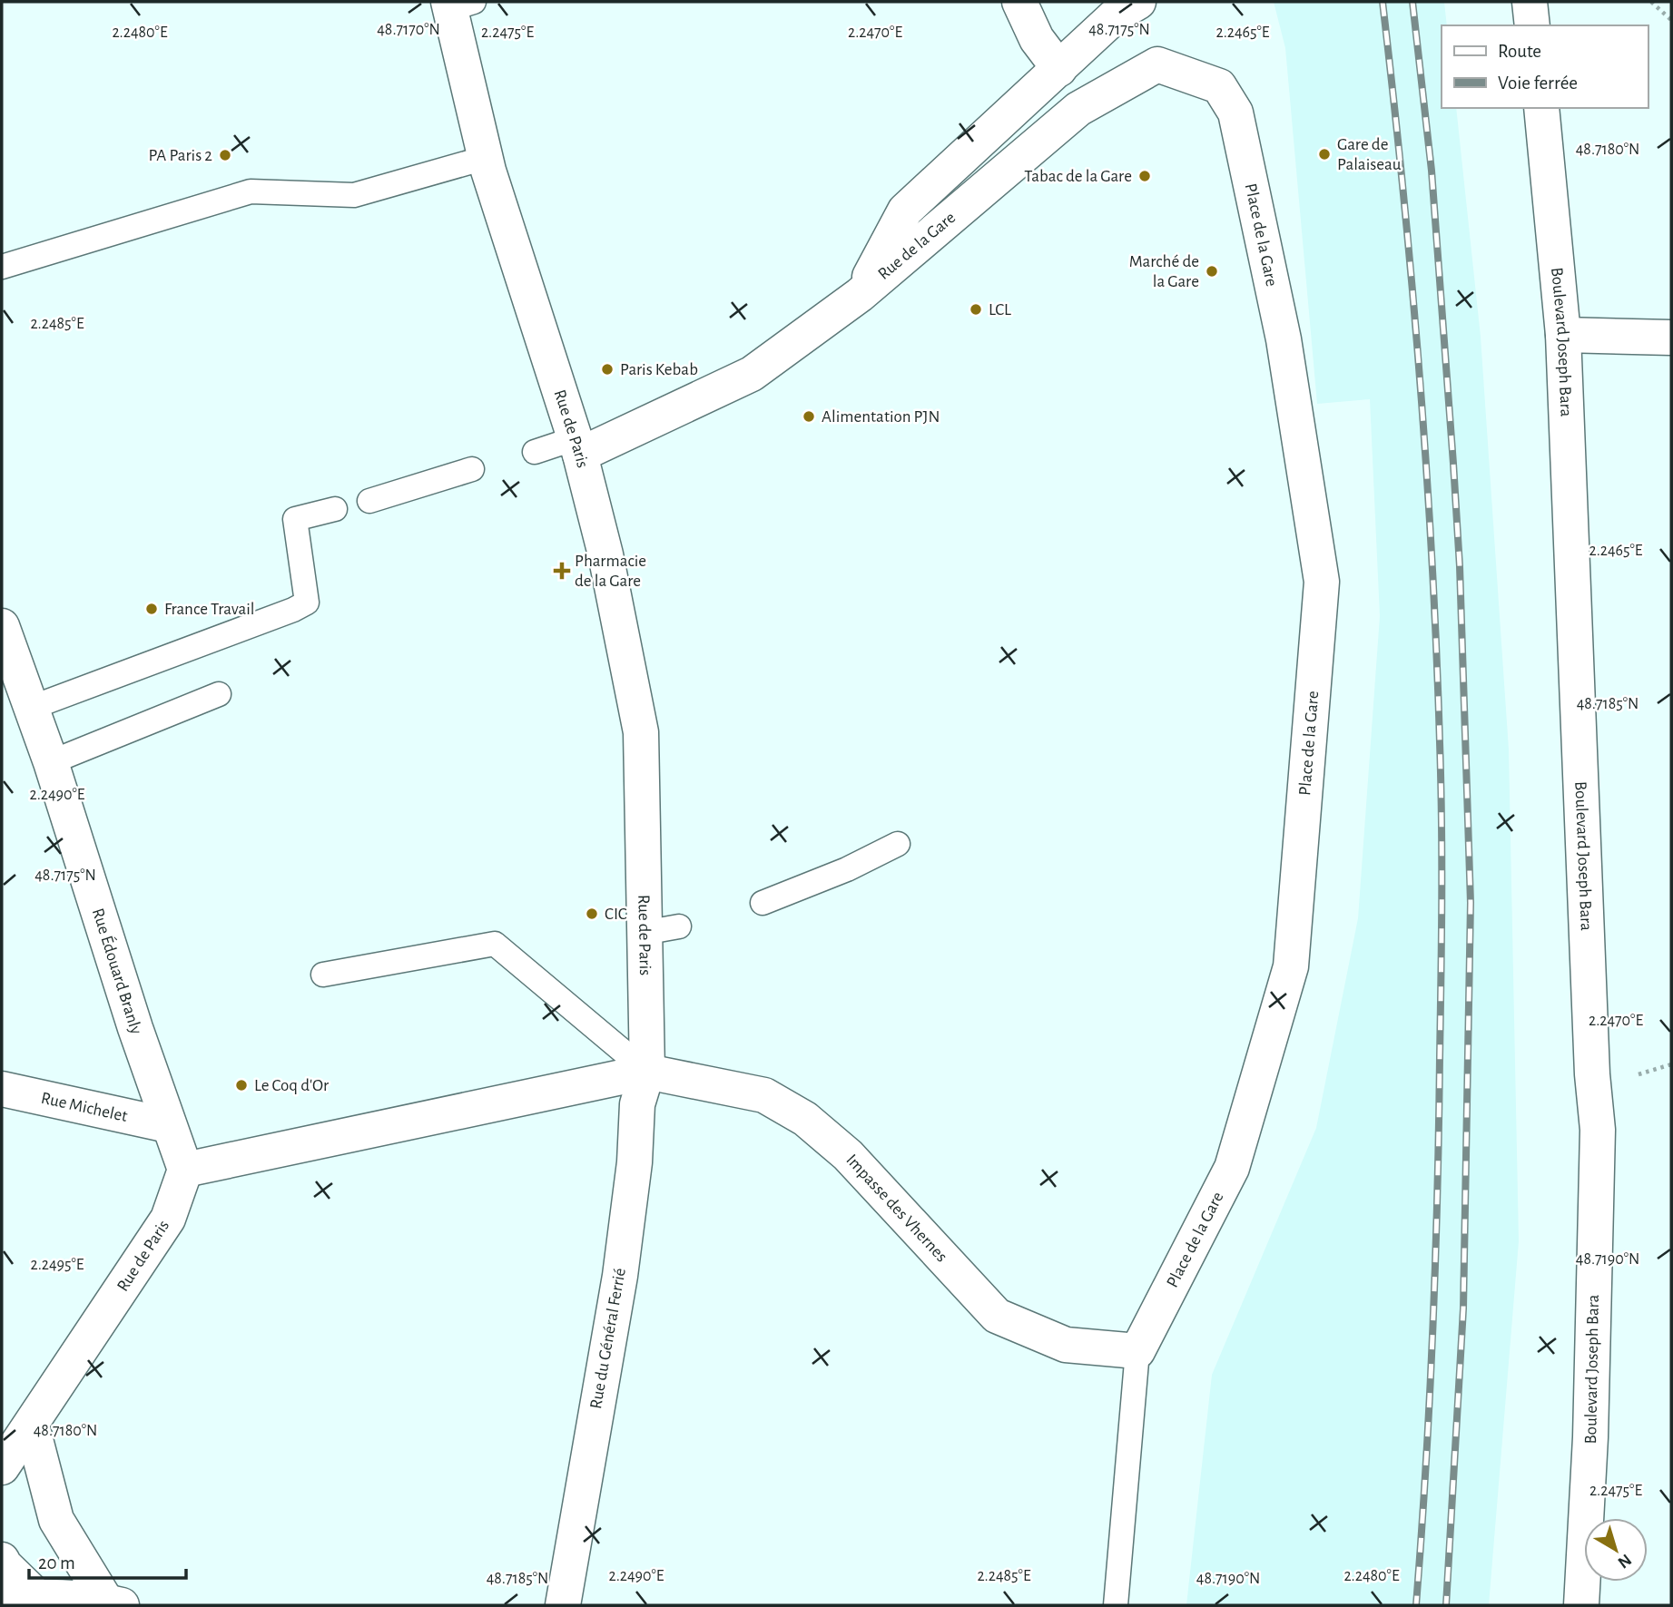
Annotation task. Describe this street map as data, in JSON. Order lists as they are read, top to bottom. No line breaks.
{"streets":{"street":["Place de la Gare","Rue de la Gare","Boulevard Joseph Bara","Rue de Paris","Rue Édouard Branly","Rue Michelet","Impasse des Vhernes","Rue du Général Ferrié"]},"crossings":[["Place de la Gare","Rue de la Gare"],["Place de la Gare","Impasse des Vhernes"],["Rue de la Gare","Rue de Paris"],["Rue de Paris","Rue Édouard Branly"],["Rue de Paris","Impasse des Vhernes"],["Rue de Paris","Rue du Général Ferrié"],["Rue Édouard Branly","Rue Michelet"],["Impasse des Vhernes","Rue du Général Ferrié"]],"places":{"other":["Gare de Palaiseau","PA Paris 2","Tabac de la Gare","Marché de la Gare","LCL","Paris Kebab","Alimentation PJN","France Travail","CIC","Le Coq d'Or"],"health":["Pharmacie de la Gare"]},"legend":["Route","Voie ferrée"],"scale_bar":"20 m","north":"bottom right","coordinates":["48.7170°N","48.7175°N","2.2480°E","2.2475°E","2.2470°E","2.2465°E","48.7180°N","2.2485°E","48.7185°N","2.2490°E","48.7190°N","2.2495°E"]}
